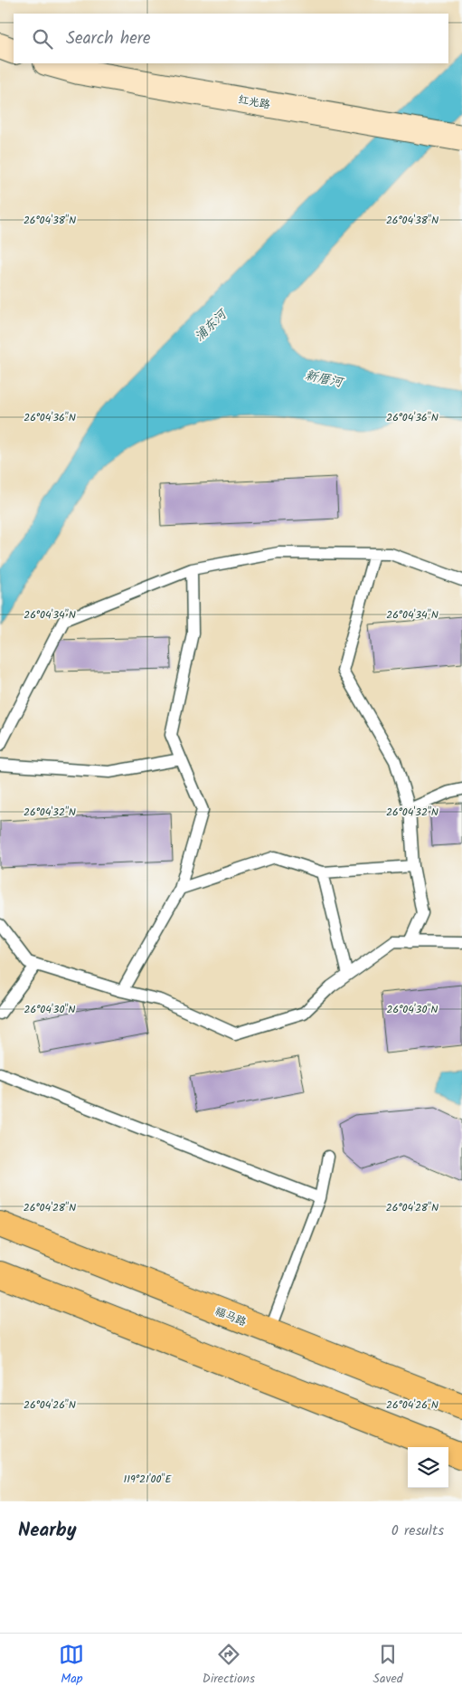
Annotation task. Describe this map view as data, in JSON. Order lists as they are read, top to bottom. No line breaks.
{"streets":{"main road":["福马路"],"street":["红光路"]},"water":["浦东河","新厝河"],"page":{"search":"Search here","heading":["Nearby","0 results"],"nav":["Map","Directions","Saved"]},"coordinates":["26°04'38\"N","26°04'36\"N","26°04'34\"N","26°04'32\"N","26°04'30\"N","26°04'28\"N","26°04'26\"N","119°21'00\"E"]}
